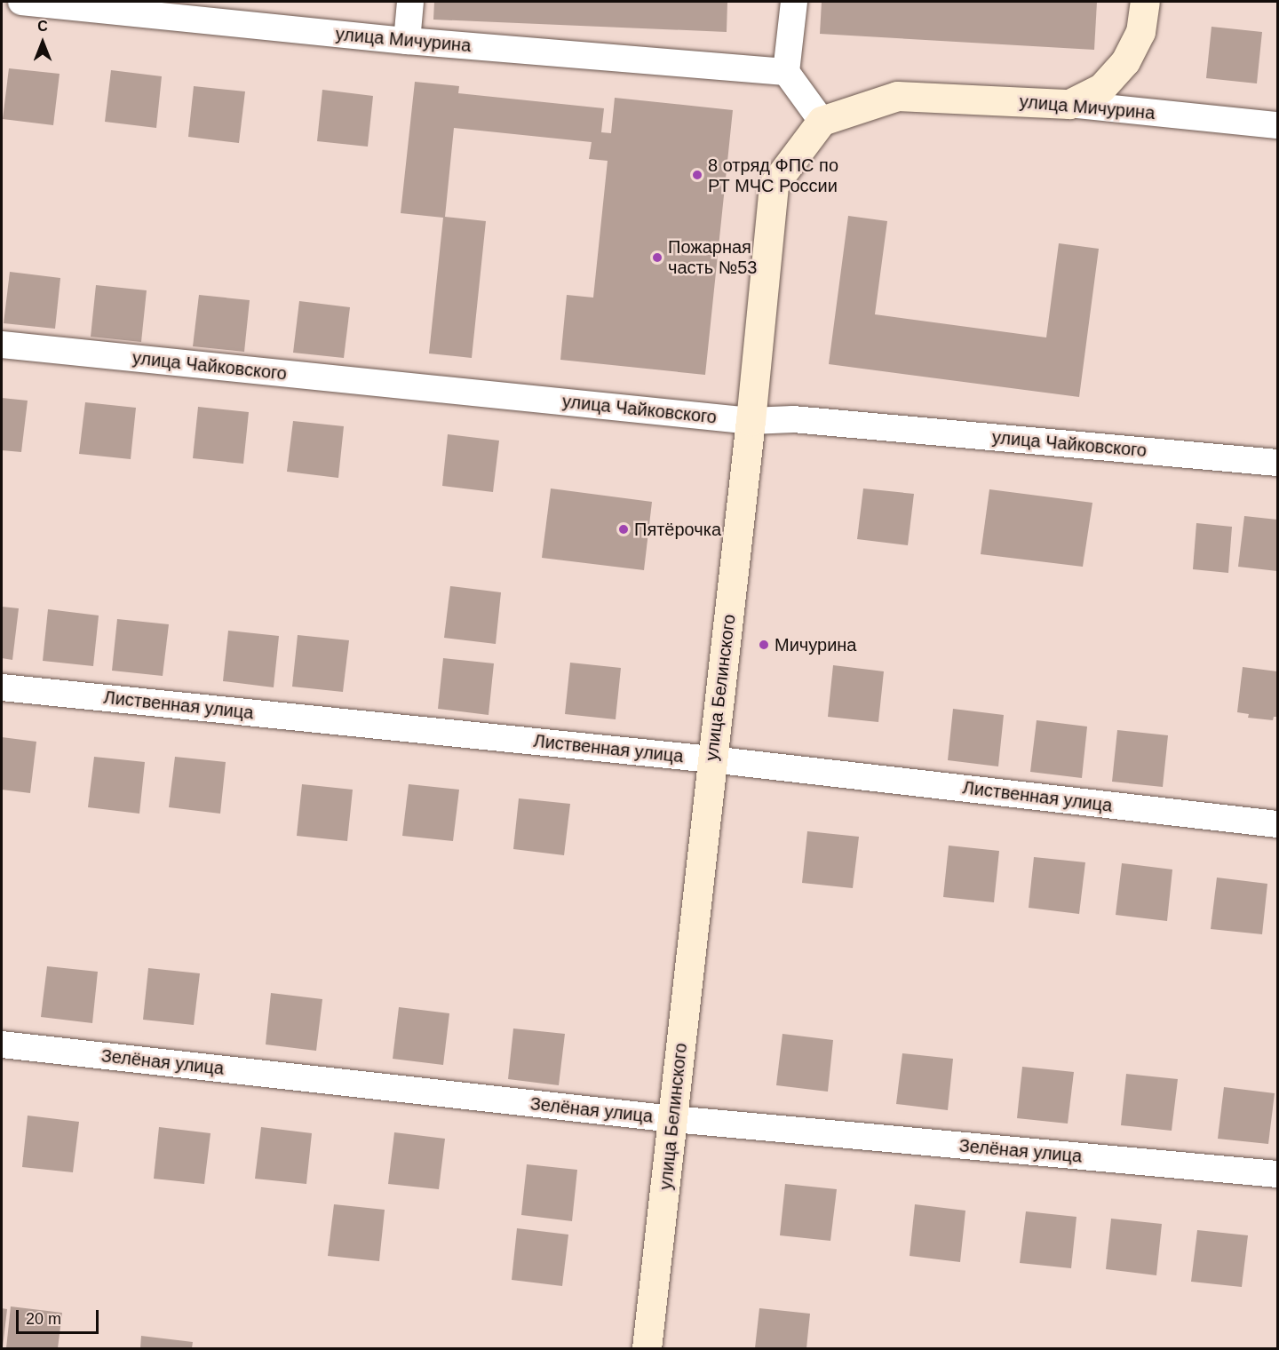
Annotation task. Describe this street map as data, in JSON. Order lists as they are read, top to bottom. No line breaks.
{"streets":{"street":["улица Мичурина","улица Чайковского","улица Белинского","Лиственная улица","Зелёная улица"]},"crossings":[["улица Мичурина","улица Белинского"],["улица Чайковского","улица Белинского"],["улица Белинского","Лиственная улица"],["улица Белинского","Зелёная улица"]],"places":["8 отряд ФПС по РТ МЧС России","Пожарная часть №53","Пятёрочка","Мичурина"],"scale_bar":"20 m","north":"top"}
